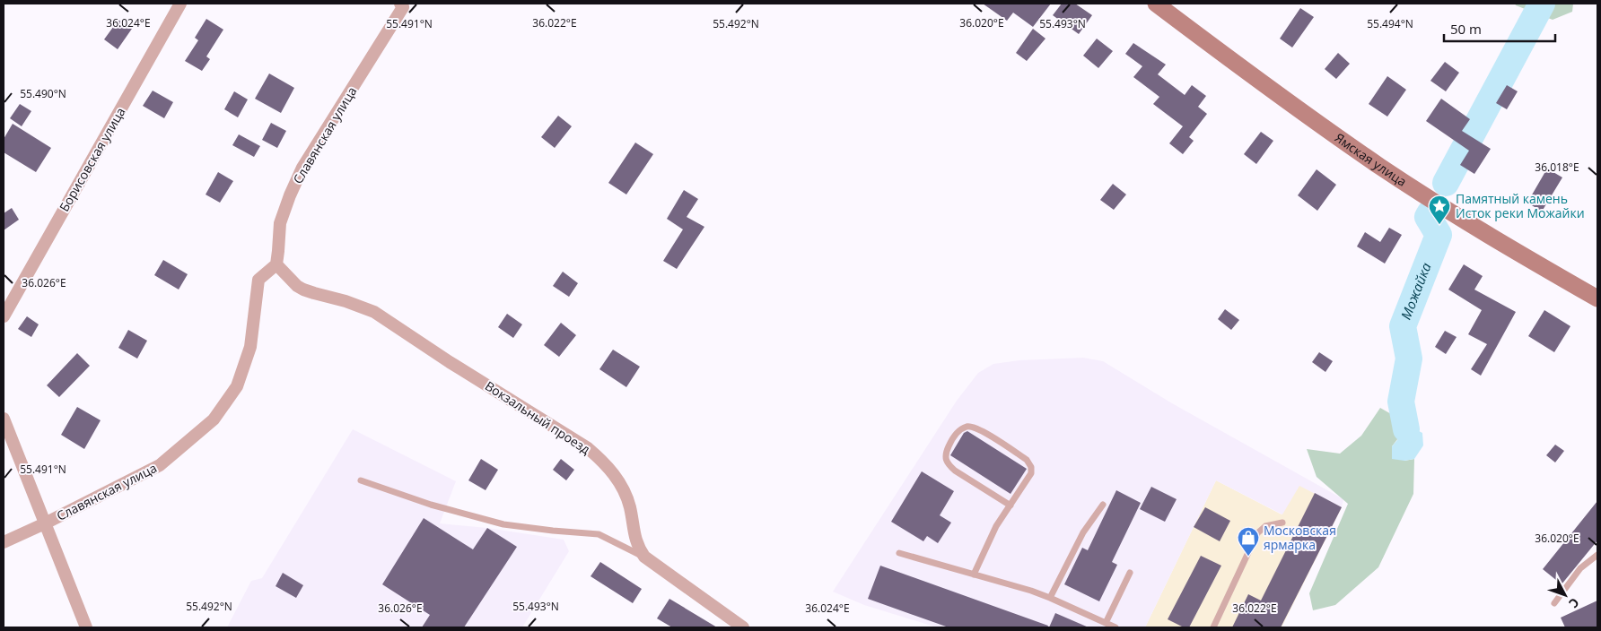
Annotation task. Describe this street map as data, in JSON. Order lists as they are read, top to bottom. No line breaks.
{"streets":{"main road":["Ямская улица"],"street":["Славянская улица","Борисовская улица","Вокзальный проезд"]},"crossings":[["Славянская улица","Вокзальный проезд"]],"water":["Можайка"],"places":{"place":["Памятный камень Исток реки Можайки"],"shop":["Московская ярмарка"]},"scale_bar":"50 m","north":"bottom right","coordinates":["36.024°E","36.022°E","36.020°E","55.491°N","55.492°N","55.493°N","55.494°N","55.490°N","36.018°E","36.026°E"]}
